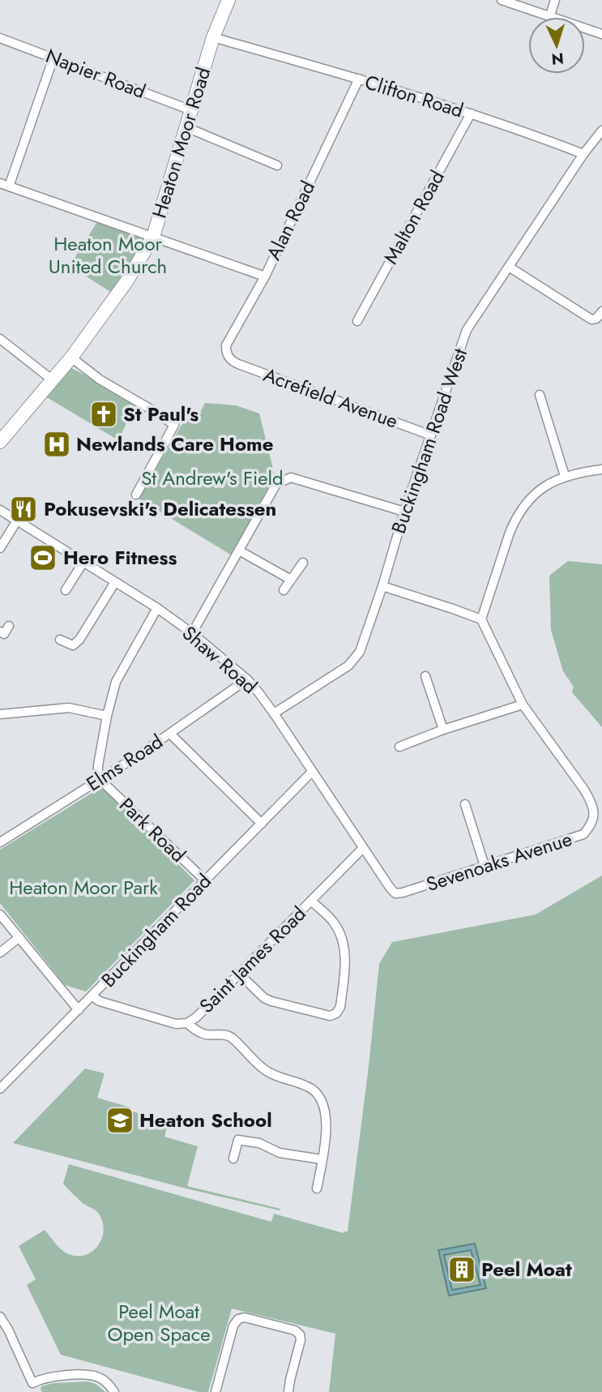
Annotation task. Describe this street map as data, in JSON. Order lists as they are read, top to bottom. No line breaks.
{"streets":{"main road":["Heaton Moor Road"],"street":["Napier Road","Clifton Road","Malton Road","Alan Road","Acrefield Avenue","Buckingham Road West","Shaw Road","Elms Road","Park Road","Sevenoaks Avenue","Buckingham Road","Saint James Road"]},"crossings":[["Napier Road","Heaton Moor Road"],["Clifton Road","Heaton Moor Road"],["Clifton Road","Malton Road"],["Clifton Road","Alan Road"],["Clifton Road","Buckingham Road West"],["Alan Road","Acrefield Avenue"],["Acrefield Avenue","Buckingham Road West"],["Buckingham Road West","Shaw Road"],["Shaw Road","Elms Road"],["Shaw Road","Sevenoaks Avenue"],["Shaw Road","Buckingham Road"],["Shaw Road","Saint James Road"],["Elms Road","Park Road"],["Park Road","Buckingham Road"],["Buckingham Road","Saint James Road"]],"parks":["Heaton Moor United Church","St Andrew's Field","Heaton Moor Park","Peel Moat Open Space"],"places":{"church":["St Paul's"],"hospital":["Newlands Care Home"],"restaurant":["Pokusevski's Delicatessen"],"sports":["Hero Fitness"],"school or university":["Heaton School"],"building":["Peel Moat"]},"north":"bottom"}
